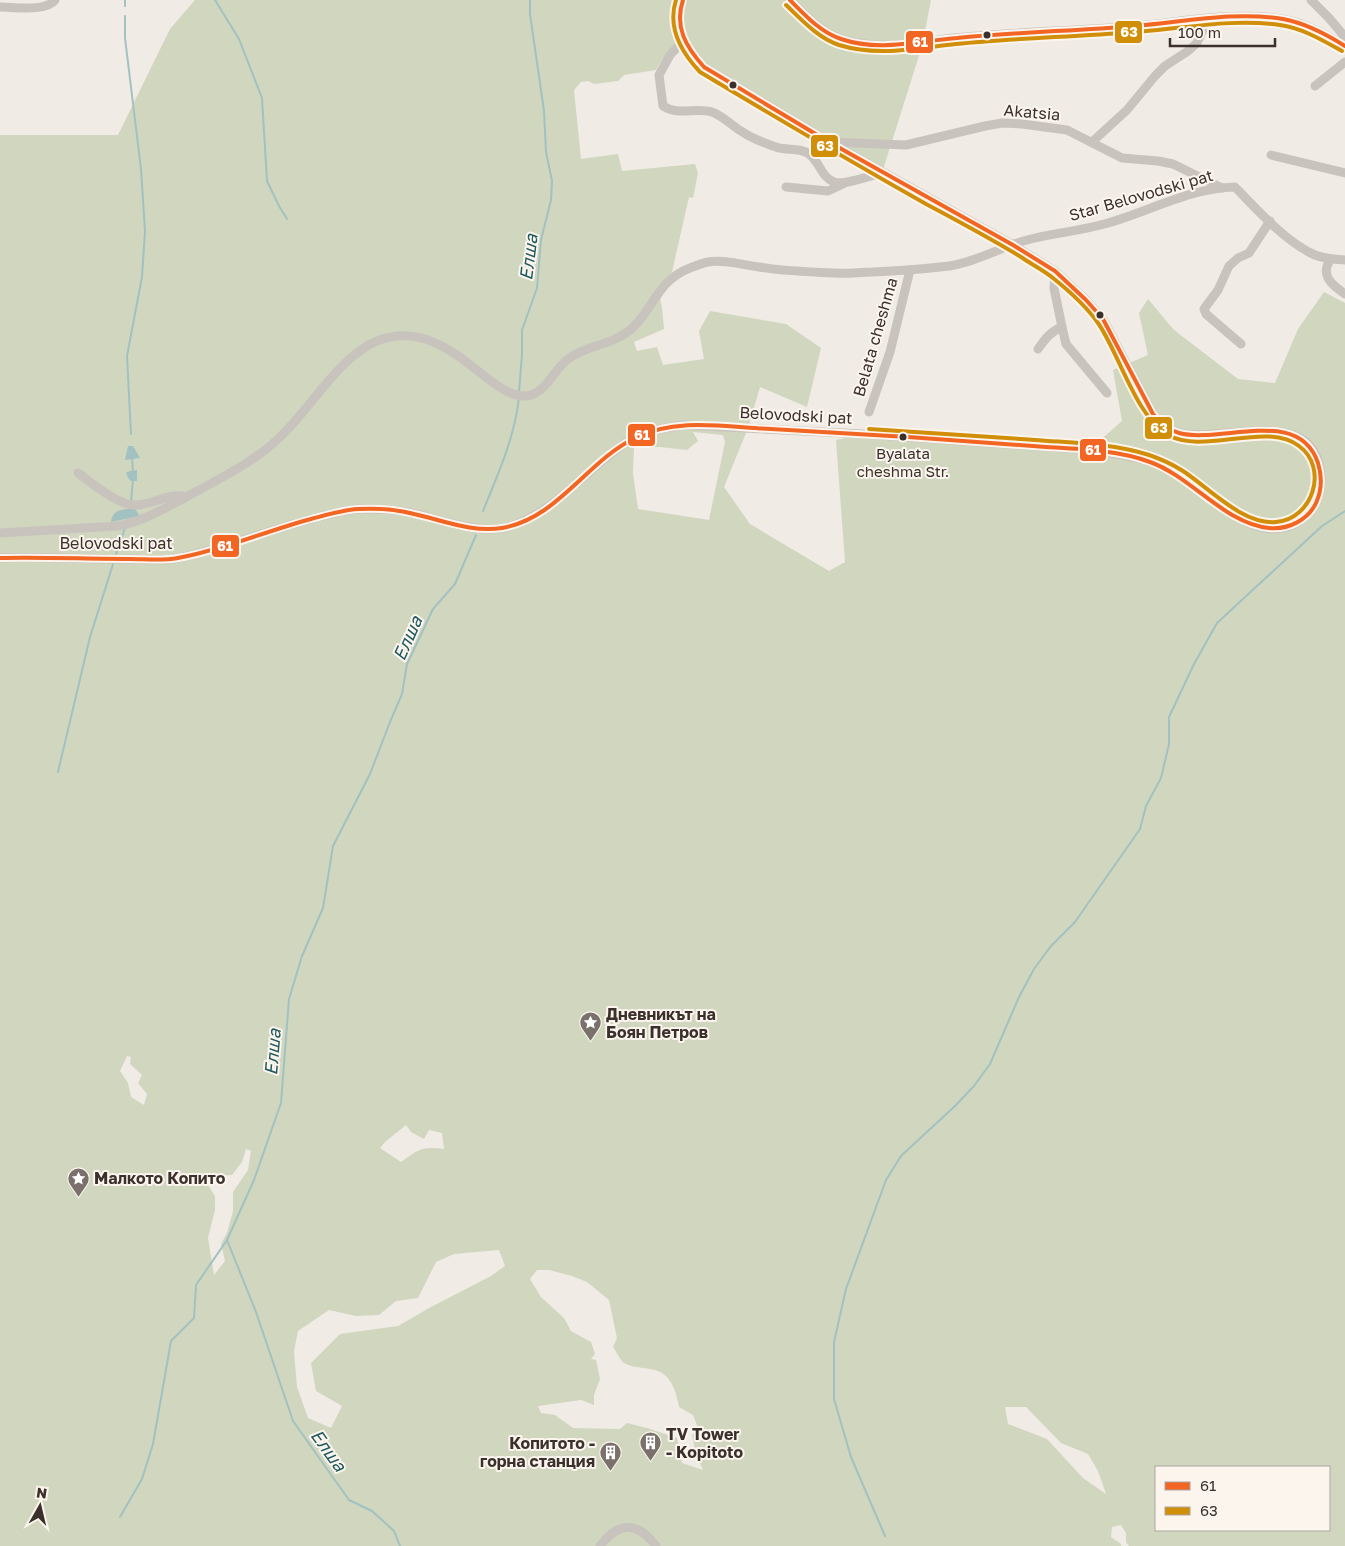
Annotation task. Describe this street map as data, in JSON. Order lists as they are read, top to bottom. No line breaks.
{"streets":{"street":["Akatsia","Star Belovodski pat","Belata cheshma","Belovodski pat"]},"crossings":[["Akatsia","Star Belovodski pat"],["Akatsia","Belovodski pat"],["Star Belovodski pat","Belata cheshma"],["Star Belovodski pat","Belovodski pat"]],"water":["Елша"],"places":{"other":["Byalata cheshma Str."],"place":["Дневникът на Боян Петров","Малкото Копито"],"building":["TV Tower - Kopitoto","Копитото - горна станция"]},"lines":["transit line 61","transit line 63"],"legend":["61","63"],"scale_bar":"100 m","north":"top"}
